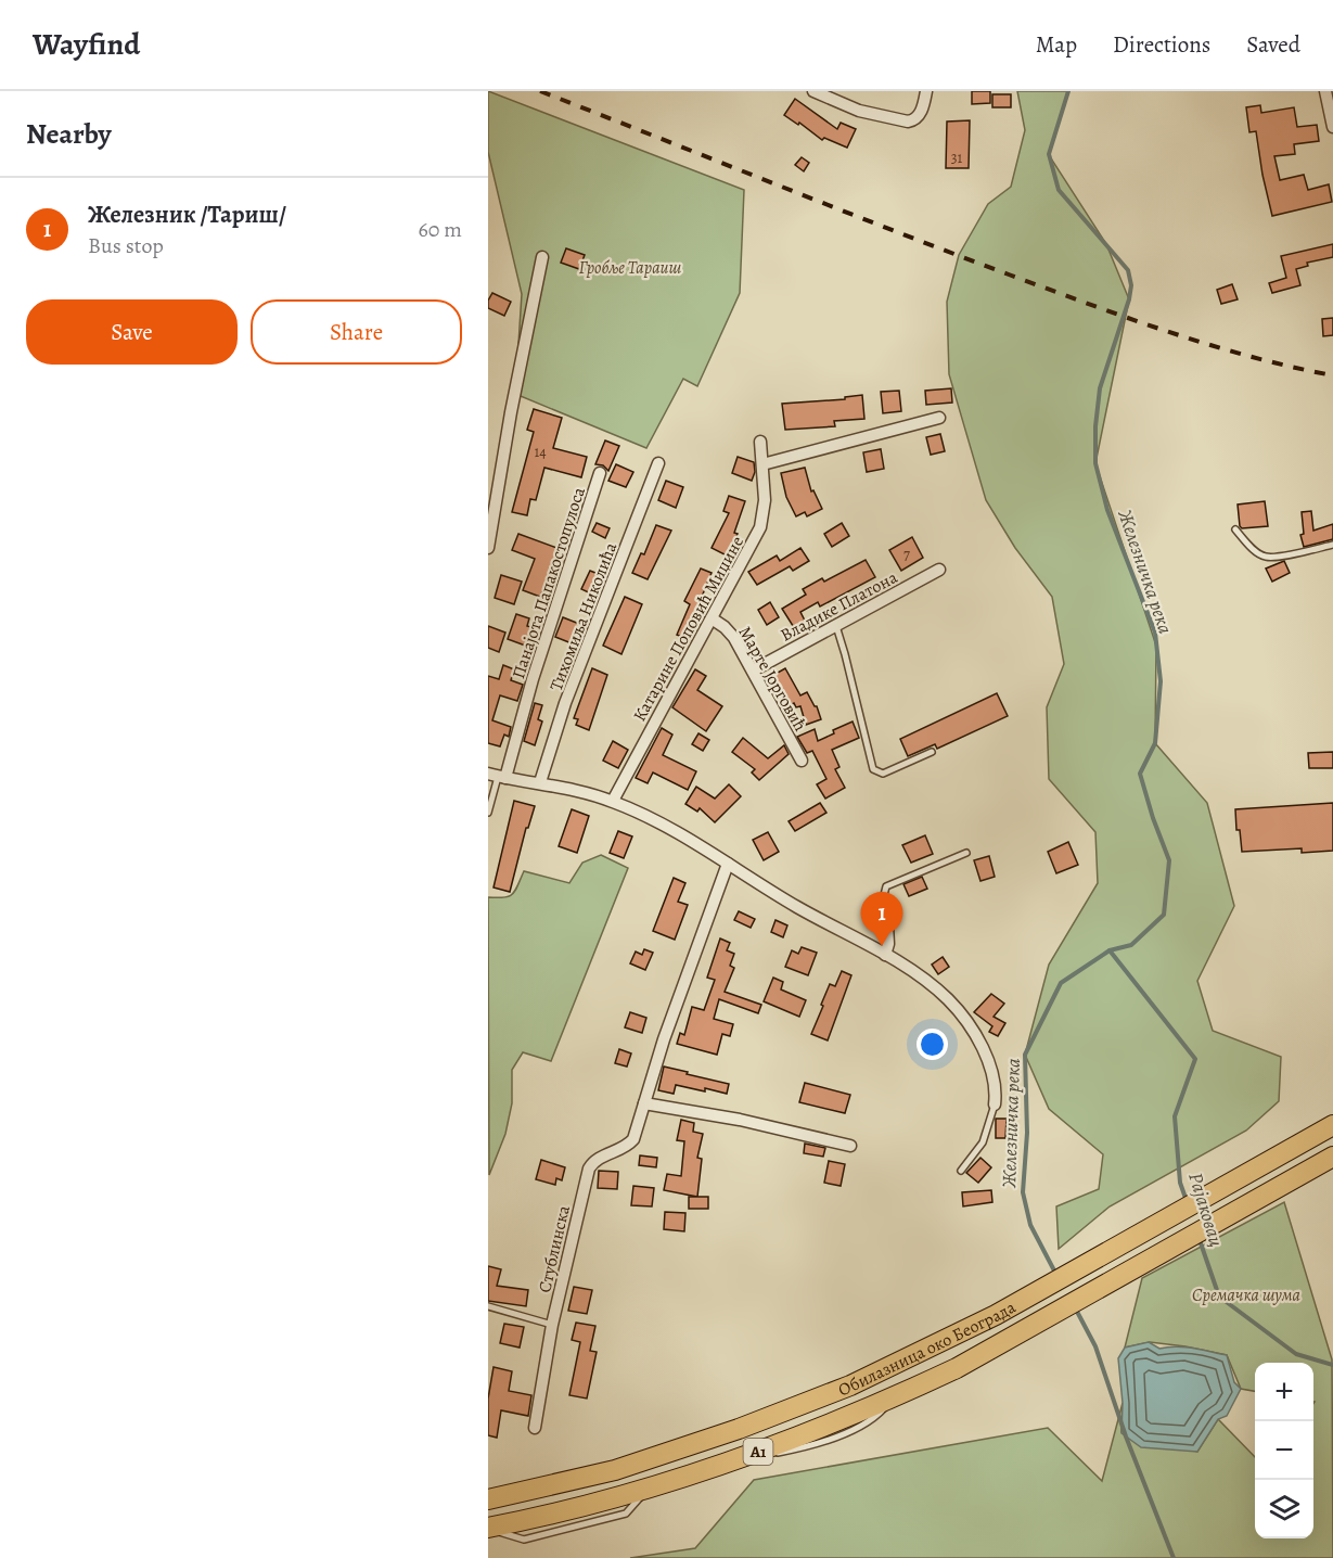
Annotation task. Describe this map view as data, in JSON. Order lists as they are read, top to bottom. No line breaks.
{"streets":{"highway":["Обилазница око Београда","A1"],"street":["Панајота Папакостопулоса","Владике Платона","Тихомиља Николића","Катарине Поповић Миџине","Марте Јорговић","Стублинска"]},"crossings":[["Владике Платона","Марте Јорговић"],["Катарине Поповић Миџине","Марте Јорговић"]],"water":["Железничка река","Рајаковац"],"parks":["Гробље Тараиш","Сремачка шума"],"house_numbers":["31","14","7"],"page":{"header":"Wayfind","nav":["Map","Directions","Saved"],"heading":"Nearby","list":[{"mark":"1","name":"Железник /Тариш/","note":"Bus stop","value":"60 m"}],"buttons":["Save","Share"],"pins":"1","map_buttons":["+","−"]}}
